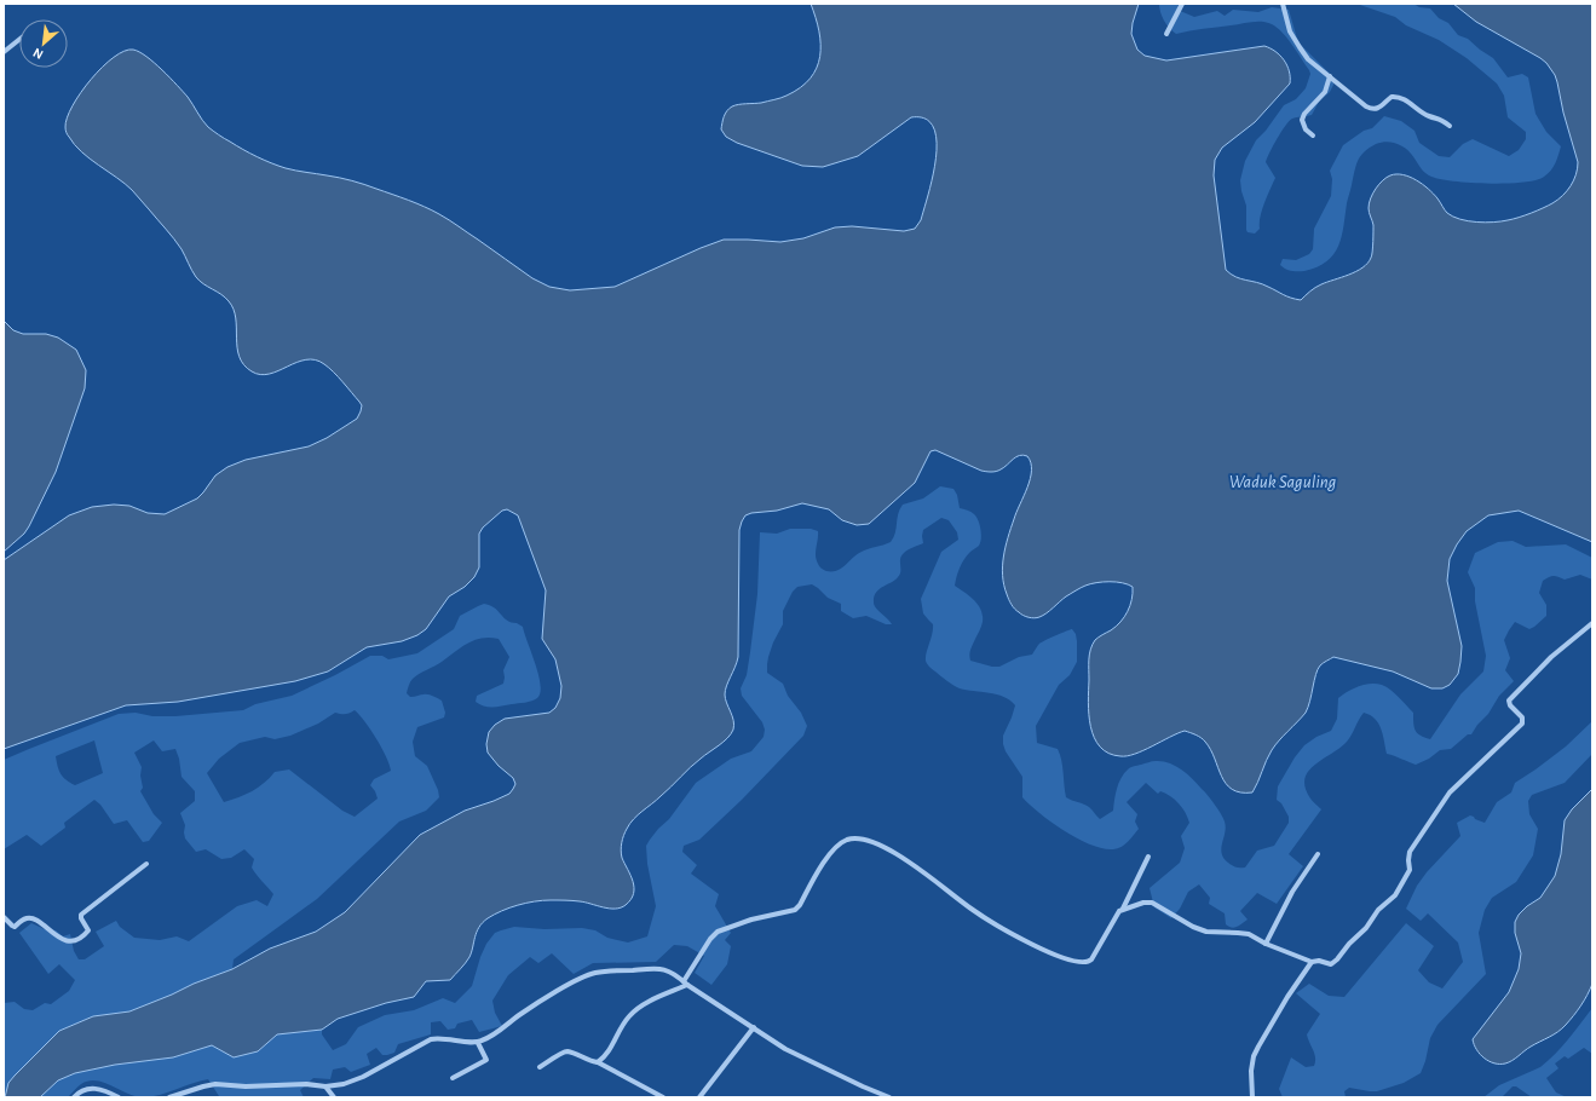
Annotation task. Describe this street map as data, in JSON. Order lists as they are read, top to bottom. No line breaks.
{"water":["Waduk Saguling"],"north":"bottom left"}
